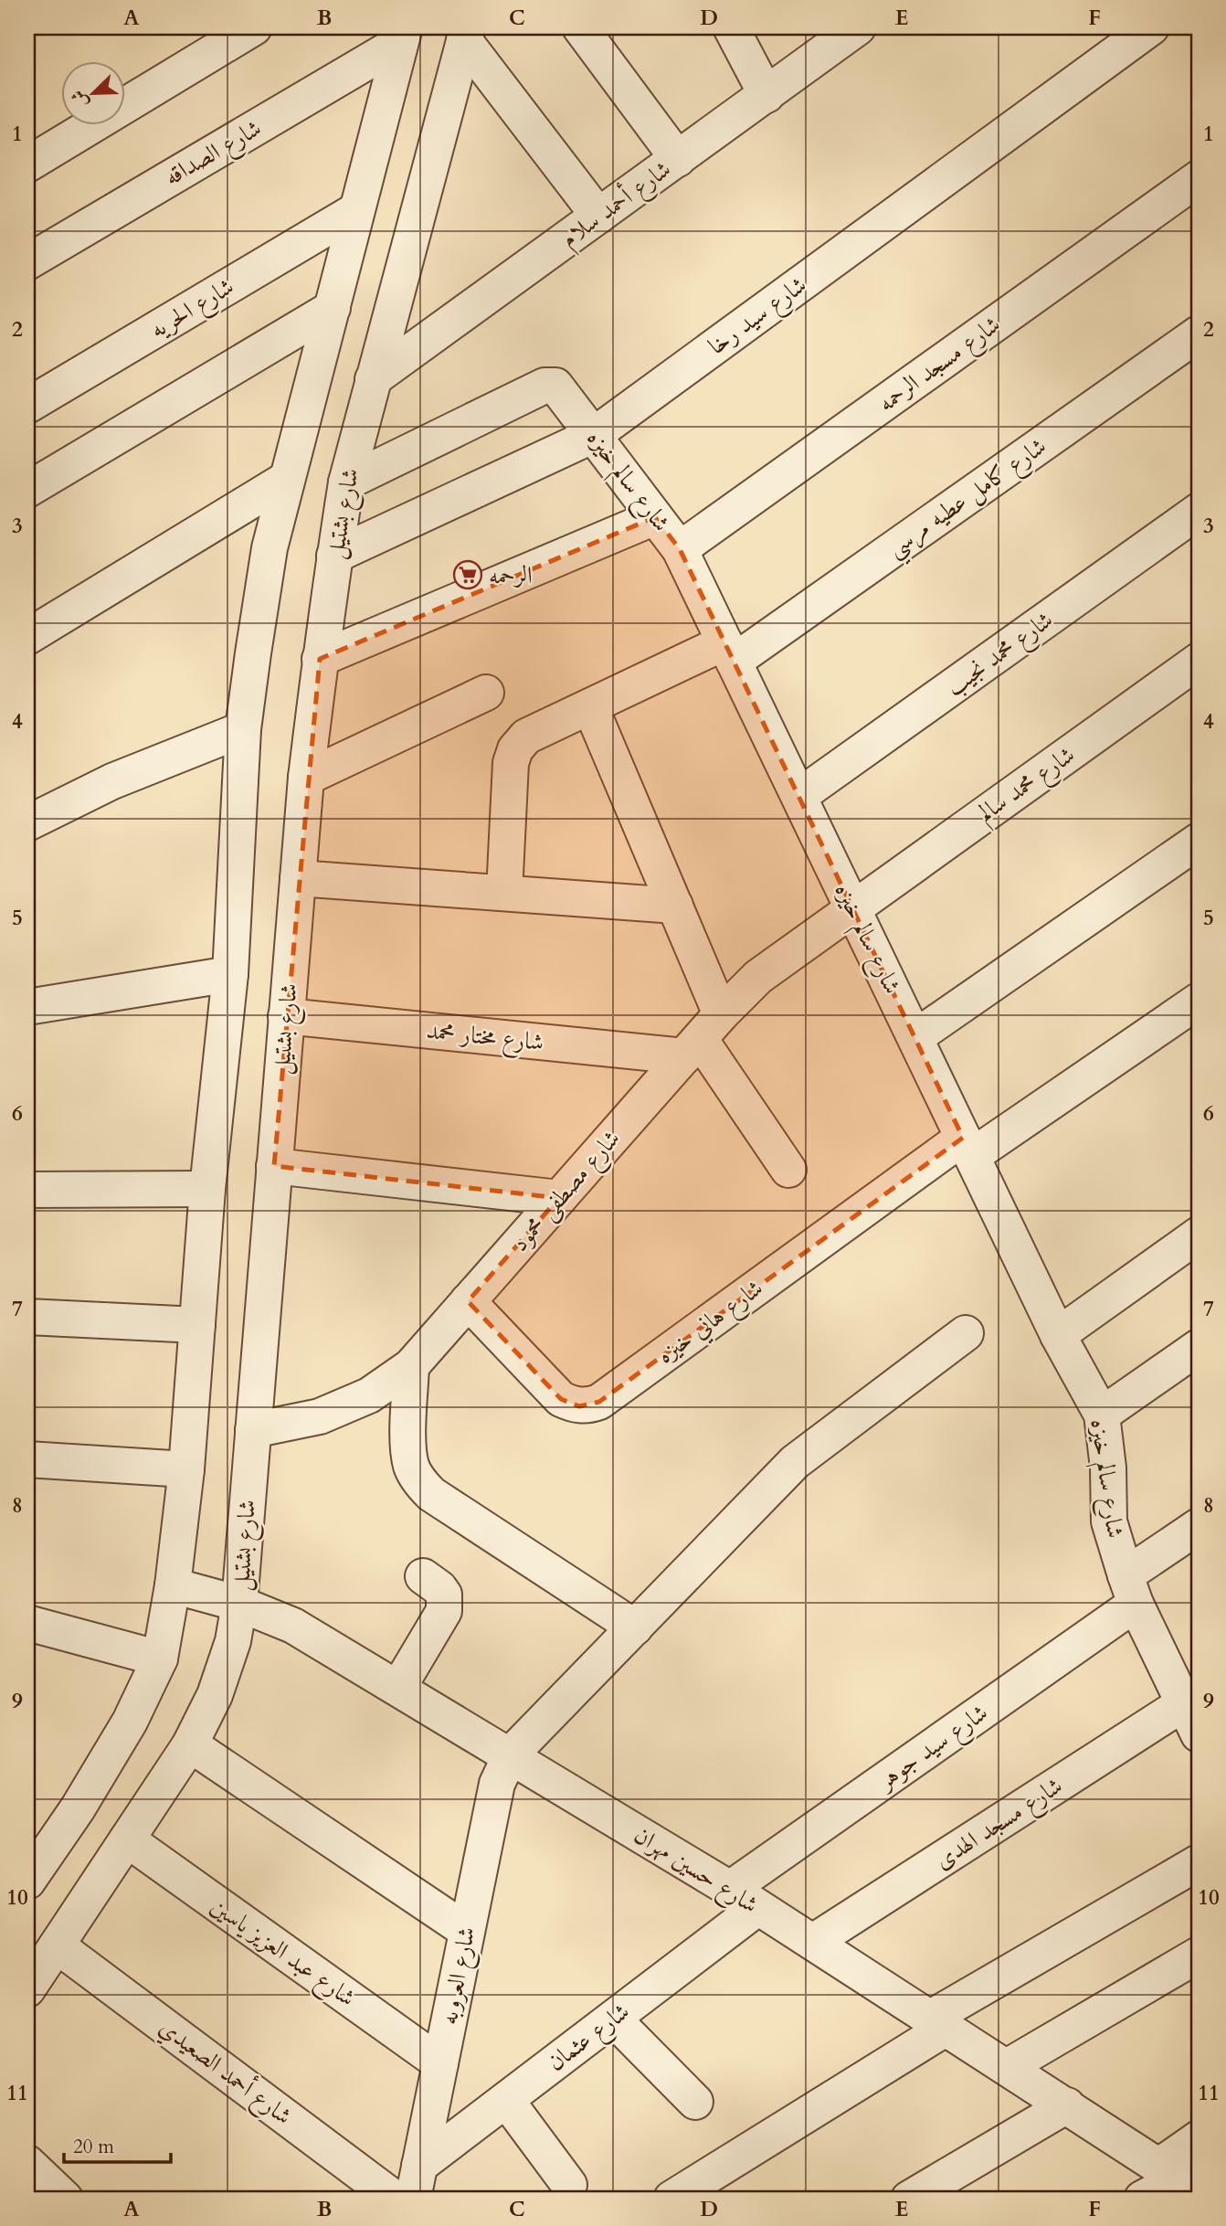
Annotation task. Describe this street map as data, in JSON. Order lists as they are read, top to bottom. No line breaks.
{"streets":{"street":["شارع الصداقه","شارع أحمد سلام","شارع الحريه","شارع سيد رخا","شارع مسجد الرحمه","شارع سالم خيزه","شارع كامل عطيه مرسي","شارع بشتيل","شارع محمد نجيب","شارع محمد سالم","شارع مختار محمد","شارع مصطفى محمود","شارع هاني خيزه","شارع سيد جوهر","شارع مسجد الهدى","شارع حسين مهران","شارع عبد العزيز ياسين","شارع العروبه","شارع عثمان","شارع أحمد الصعيدي"]},"crossings":[["شارع أحمد سلام","شارع بشتيل"],["شارع سيد رخا","شارع سالم خيزه"],["شارع سيد رخا","شارع بشتيل"],["شارع مسجد الرحمه","شارع سالم خيزه"],["شارع سالم خيزه","شارع كامل عطيه مرسي"],["شارع سالم خيزه","شارع بشتيل"],["شارع سالم خيزه","شارع محمد نجيب"],["شارع سالم خيزه","شارع محمد سالم"],["شارع سالم خيزه","شارع مصطفى محمود"],["شارع سالم خيزه","شارع هاني خيزه"],["شارع سالم خيزه","شارع سيد جوهر"],["شارع سالم خيزه","شارع مسجد الهدى"],["شارع بشتيل","شارع مختار محمد"],["شارع بشتيل","شارع مصطفى محمود"],["شارع بشتيل","شارع حسين مهران"],["شارع بشتيل","شارع عبد العزيز ياسين"],["شارع بشتيل","شارع أحمد الصعيدي"],["شارع محمد سالم","شارع مصطفى محمود"],["شارع مختار محمد","شارع مصطفى محمود"],["شارع مصطفى محمود","شارع هاني خيزه"],["شارع سيد جوهر","شارع حسين مهران"],["شارع مسجد الهدى","شارع حسين مهران"],["شارع حسين مهران","شارع العروبه"],["شارع حسين مهران","شارع عثمان"],["شارع عبد العزيز ياسين","شارع العروبه"],["شارع العروبه","شارع عثمان"]],"places":{"supermarket":["الرحمه"]},"scale_bar":"20 m","north":"bottom left","grid":{"columns":["A","B","C","D","E","F"],"rows":["1","2","3","4","5","6","7","8","9","10","11"]}}
